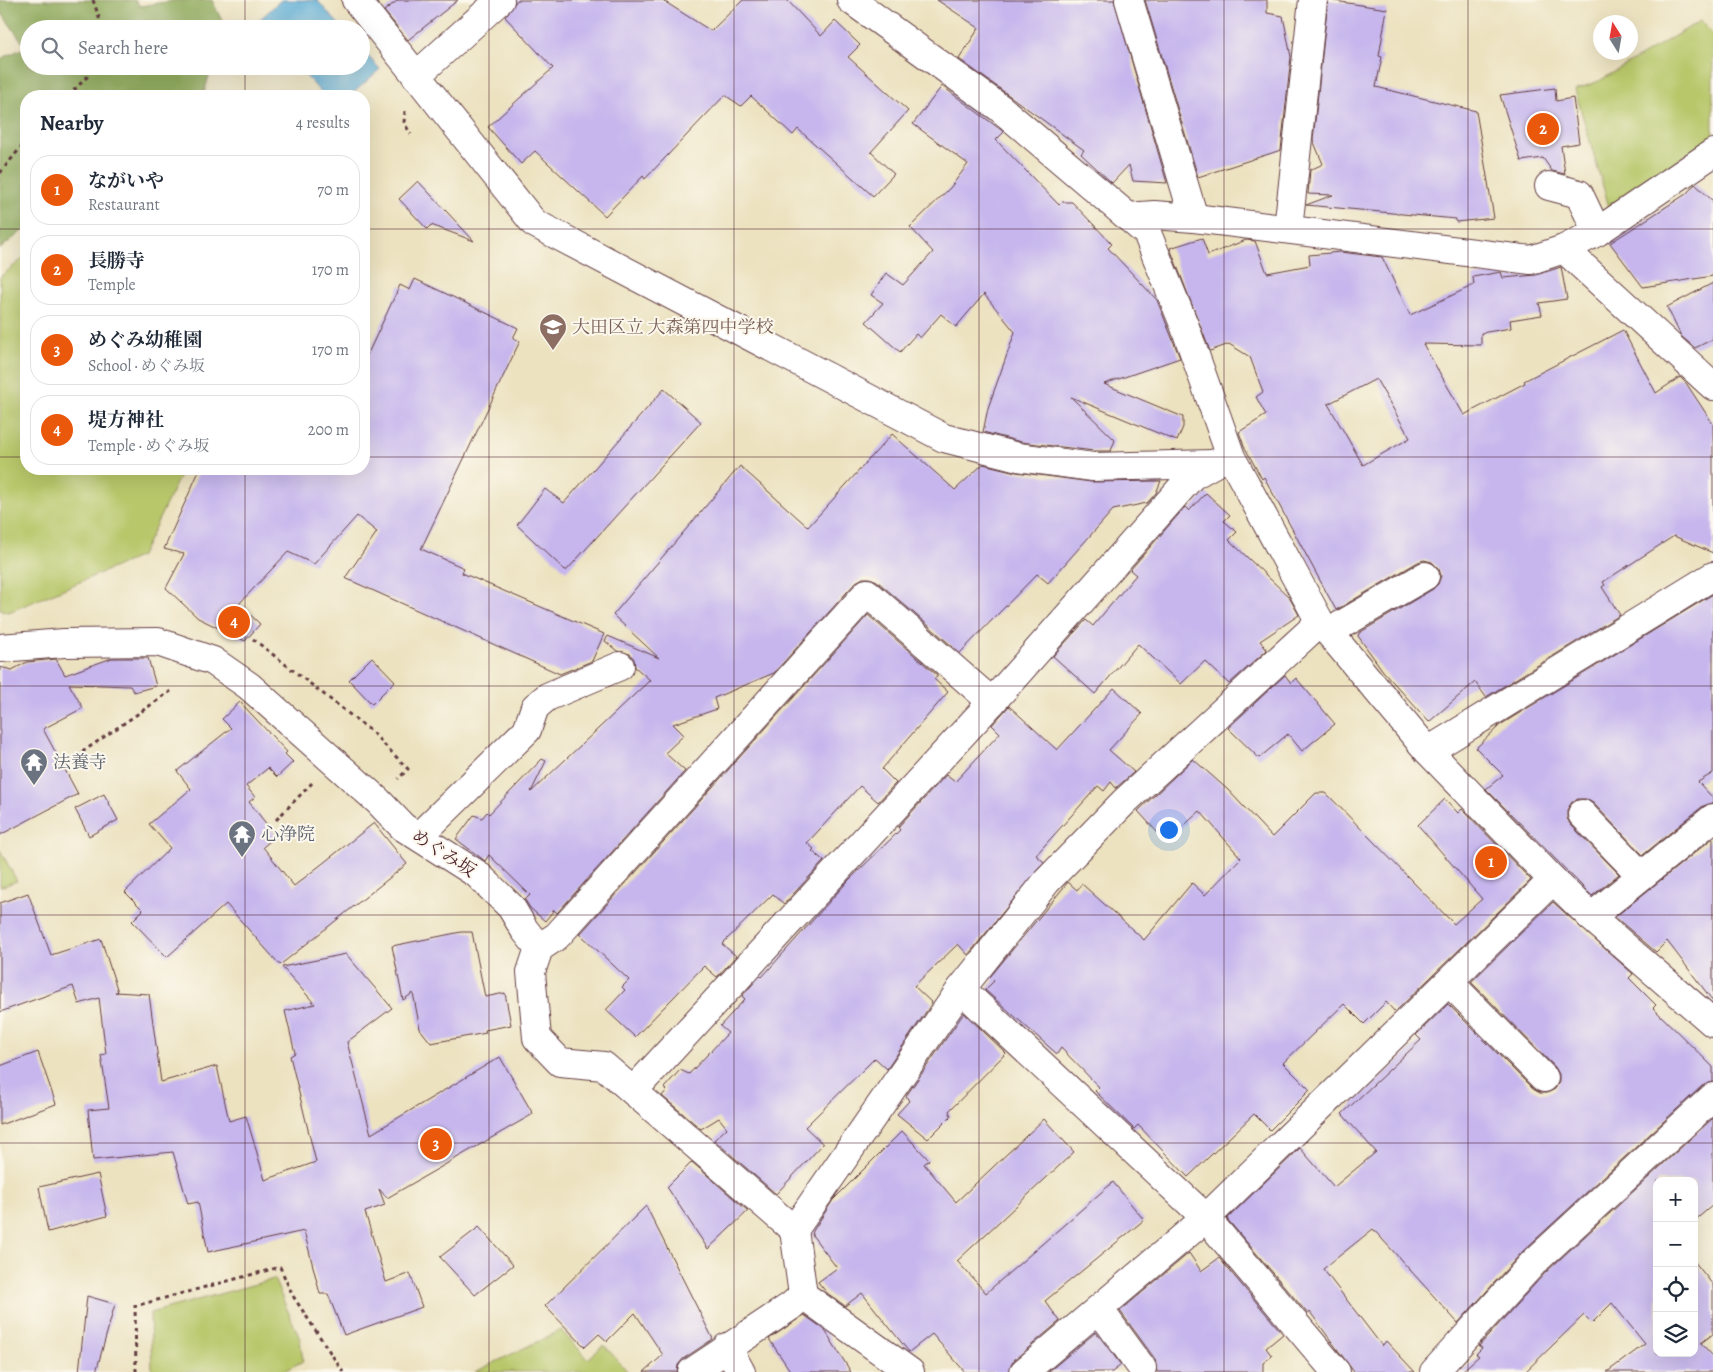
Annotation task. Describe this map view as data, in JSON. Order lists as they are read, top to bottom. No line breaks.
{"streets":{"street":["めぐみ坂"]},"places":{"school or university":["大田区立 大森第四中学校"],"temple":["法養寺","心浄院"]},"north":"top","page":{"search":"Search here","heading":["Nearby","4 results"],"pins":["2","4","1","3"],"list":[{"mark":"1","name":"ながいや","note":"Restaurant","value":"70 m"},{"mark":"2","name":"長勝寺","note":"Temple","value":"170 m"},{"mark":"3","name":"めぐみ幼稚園","note":"School · めぐみ坂","value":"170 m"},{"mark":"4","name":"堤方神社","note":"Temple · めぐみ坂","value":"200 m"}],"map_buttons":["+","−"]}}
